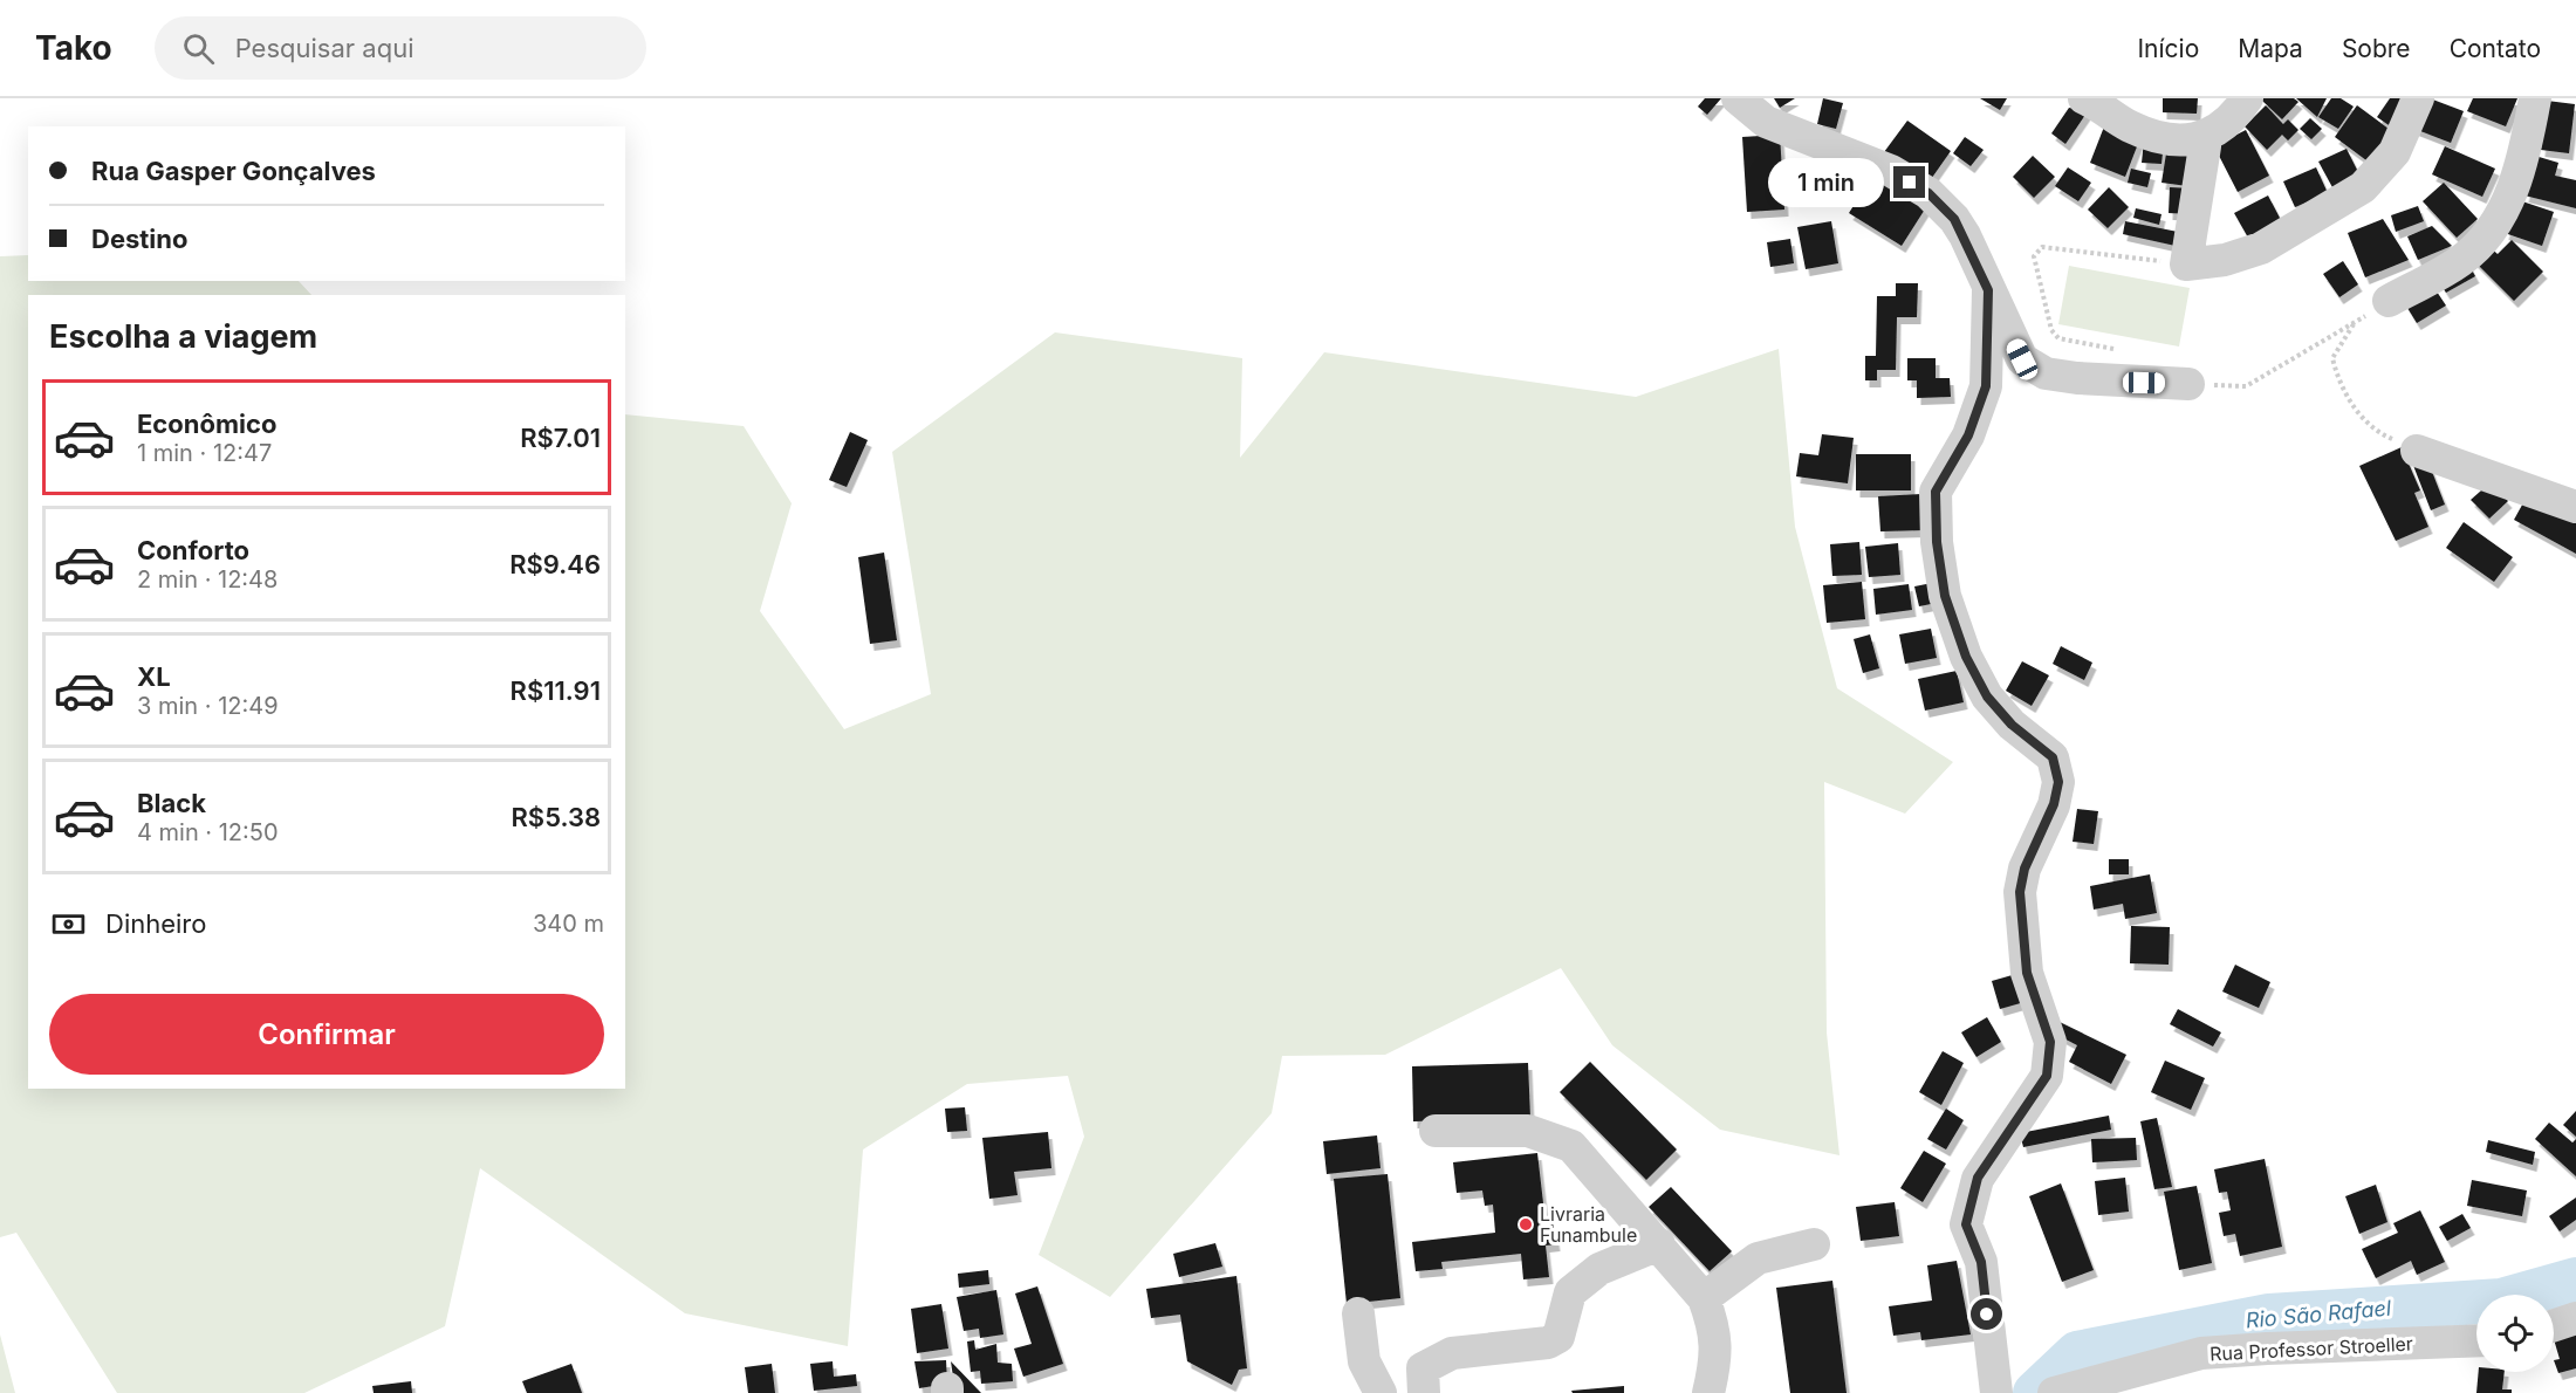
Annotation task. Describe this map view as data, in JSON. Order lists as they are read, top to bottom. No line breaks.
{"streets":{"street":["Rua Professor Stroeller"]},"water":["Rio São Rafael"],"places":["Livraria Funambule"],"page":{"header":"Tako","search":"Pesquisar aqui","nav":["Início","Mapa","Sobre","Contato"],"banner":["Rua Gasper Gonçalves","Destino"],"bubble":"1 min","heading":"Escolha a viagem","list":[{"name":"Econômico","note":"1 min · 12:47","value":"R$7.01"},{"name":"Conforto","note":"2 min · 12:48","value":"R$9.46"},{"name":"XL","note":"3 min · 12:49","value":"R$11.91"},{"name":"Black","note":"4 min · 12:50","value":"R$5.38"}],"pay":["Dinheiro","340 m"],"buttons":"Confirmar"}}
